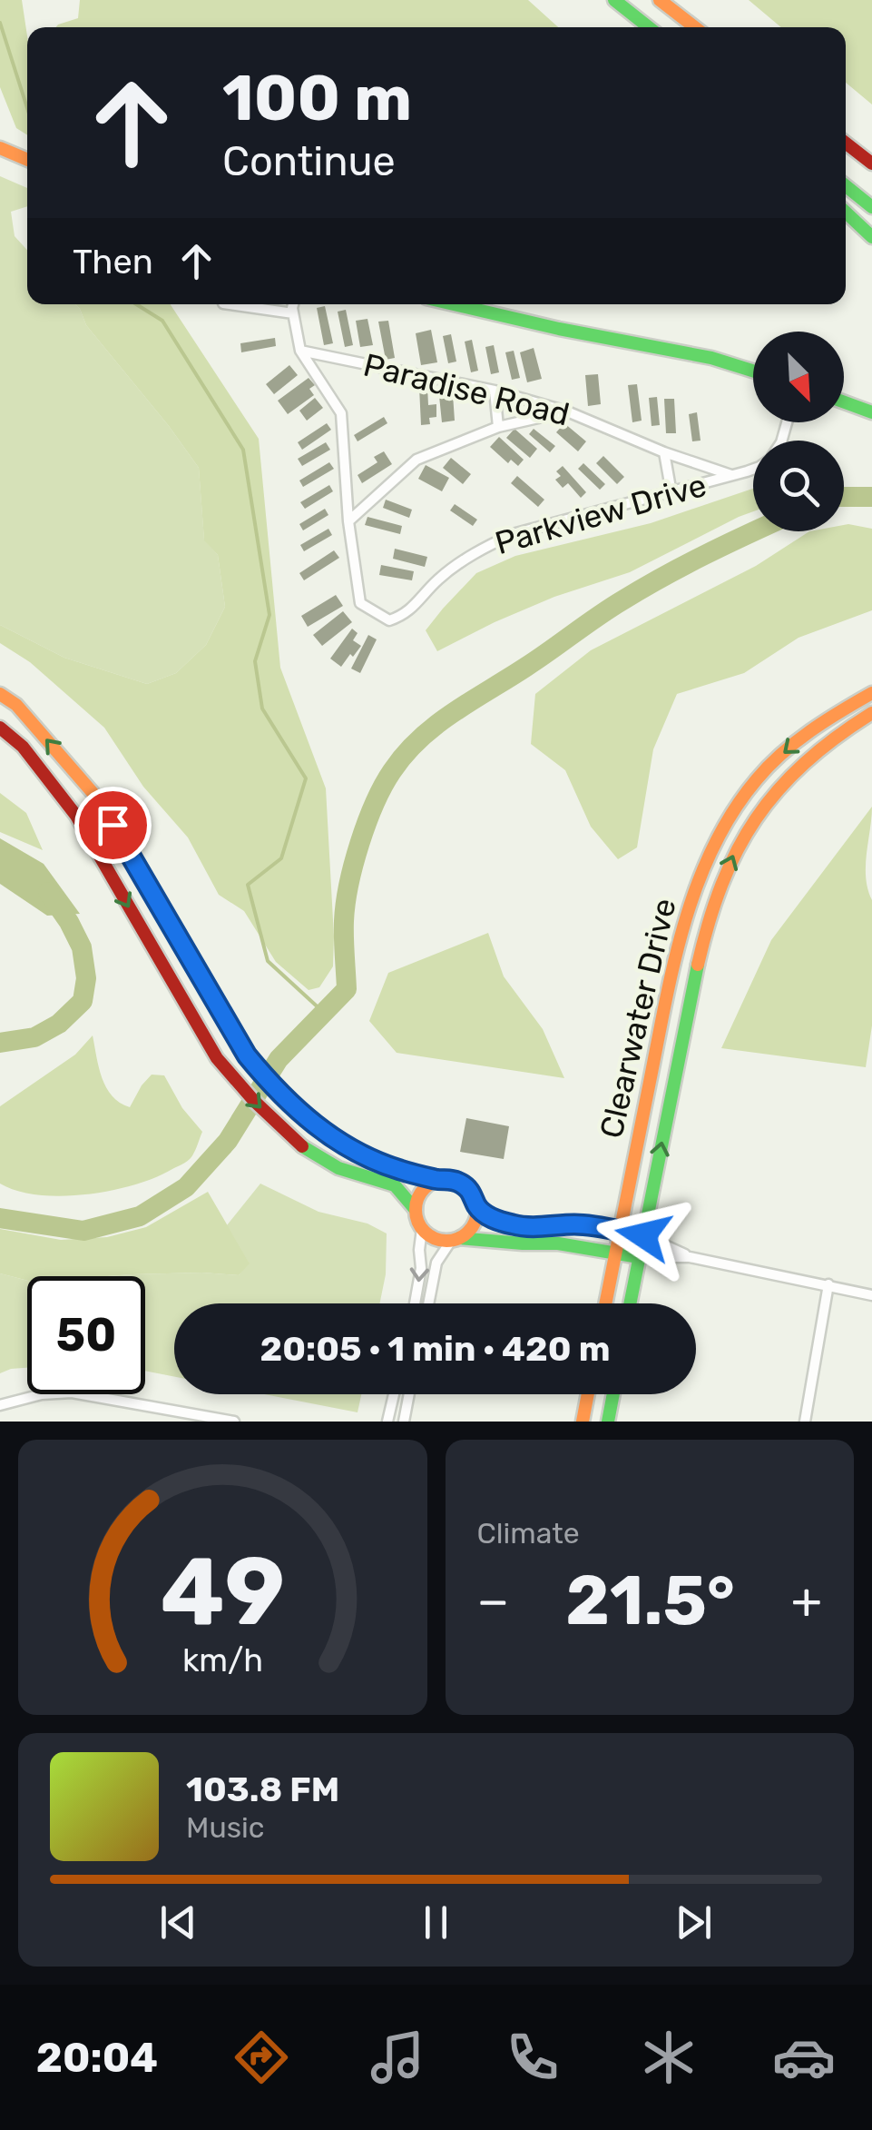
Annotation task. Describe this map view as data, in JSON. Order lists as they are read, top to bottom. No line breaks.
{"streets":{"main road":["Clearwater Drive"],"street":["Paradise Road","Parkview Drive"]},"crossings":[["Paradise Road","Parkview Drive"]],"north":"bottom right","page":{"turn":["100 m","Continue"],"then":"Then","limit":"50","trip":"20:05 · 1 min · 420 m","tile":"Climate","heat":["−","21.5°","+"],"song":["103.8 FM","Music"],"tabs":"20:04","gauge":["49","km/h"]}}
